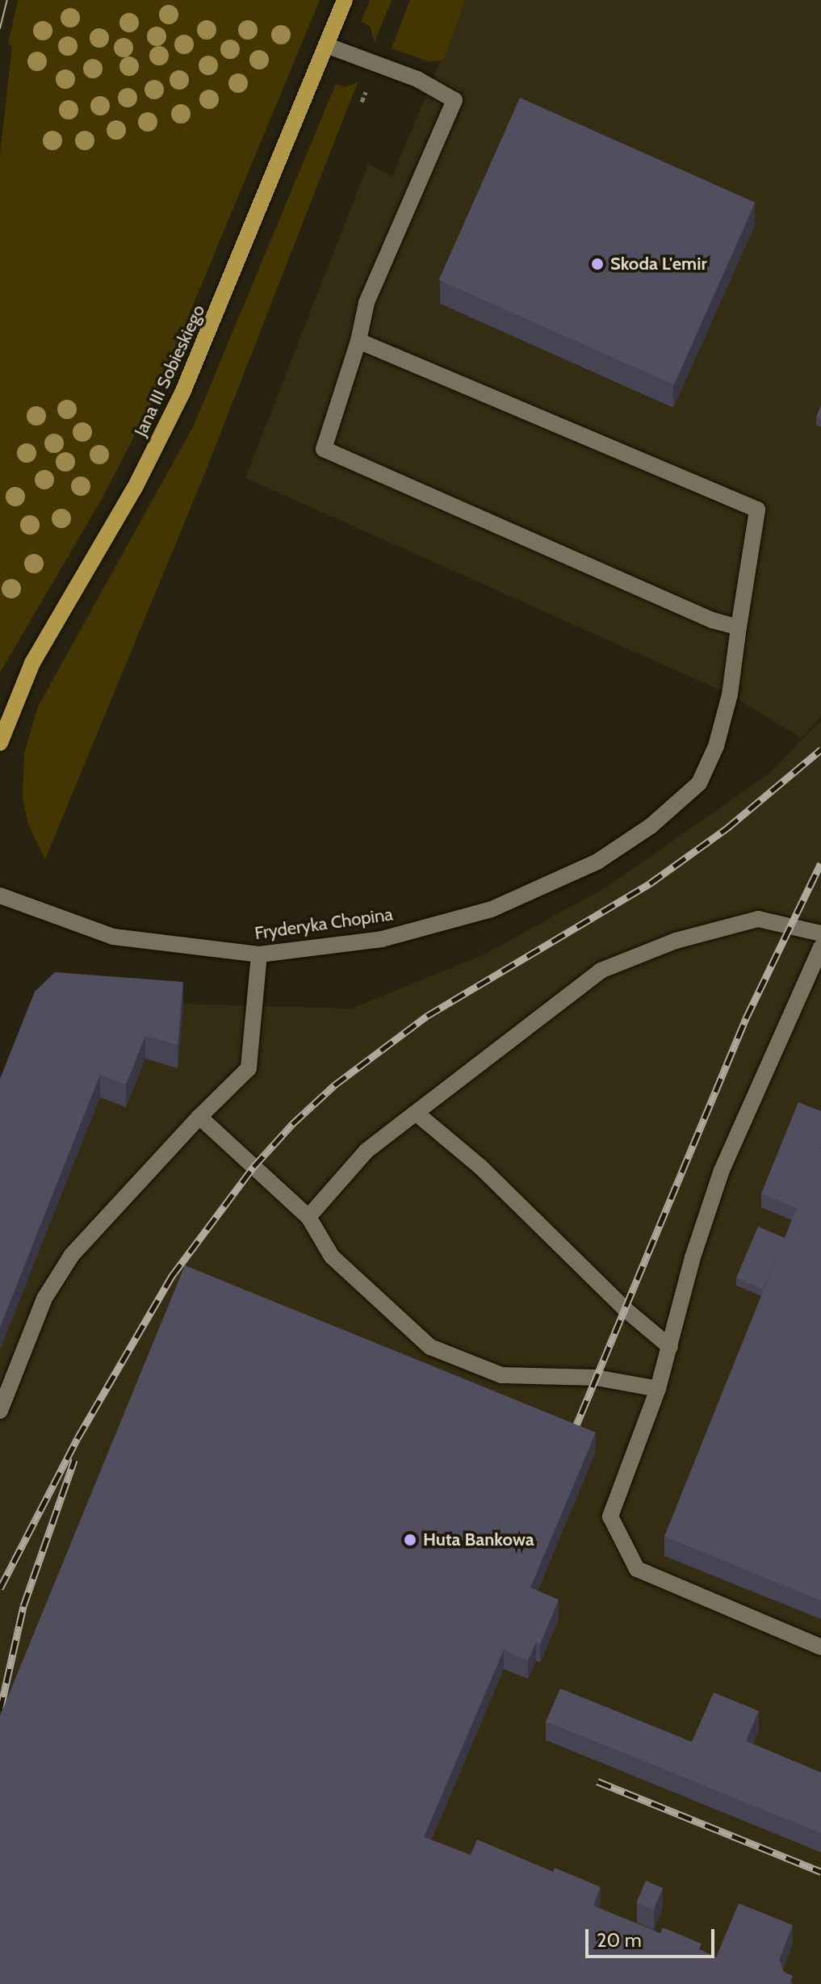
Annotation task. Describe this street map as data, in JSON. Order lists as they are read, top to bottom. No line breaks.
{"streets":{"main road":["Jana III Sobieskiego"],"street":["Fryderyka Chopina"]},"places":["Skoda L'emir","Huta Bankowa"],"scale_bar":"20 m"}
